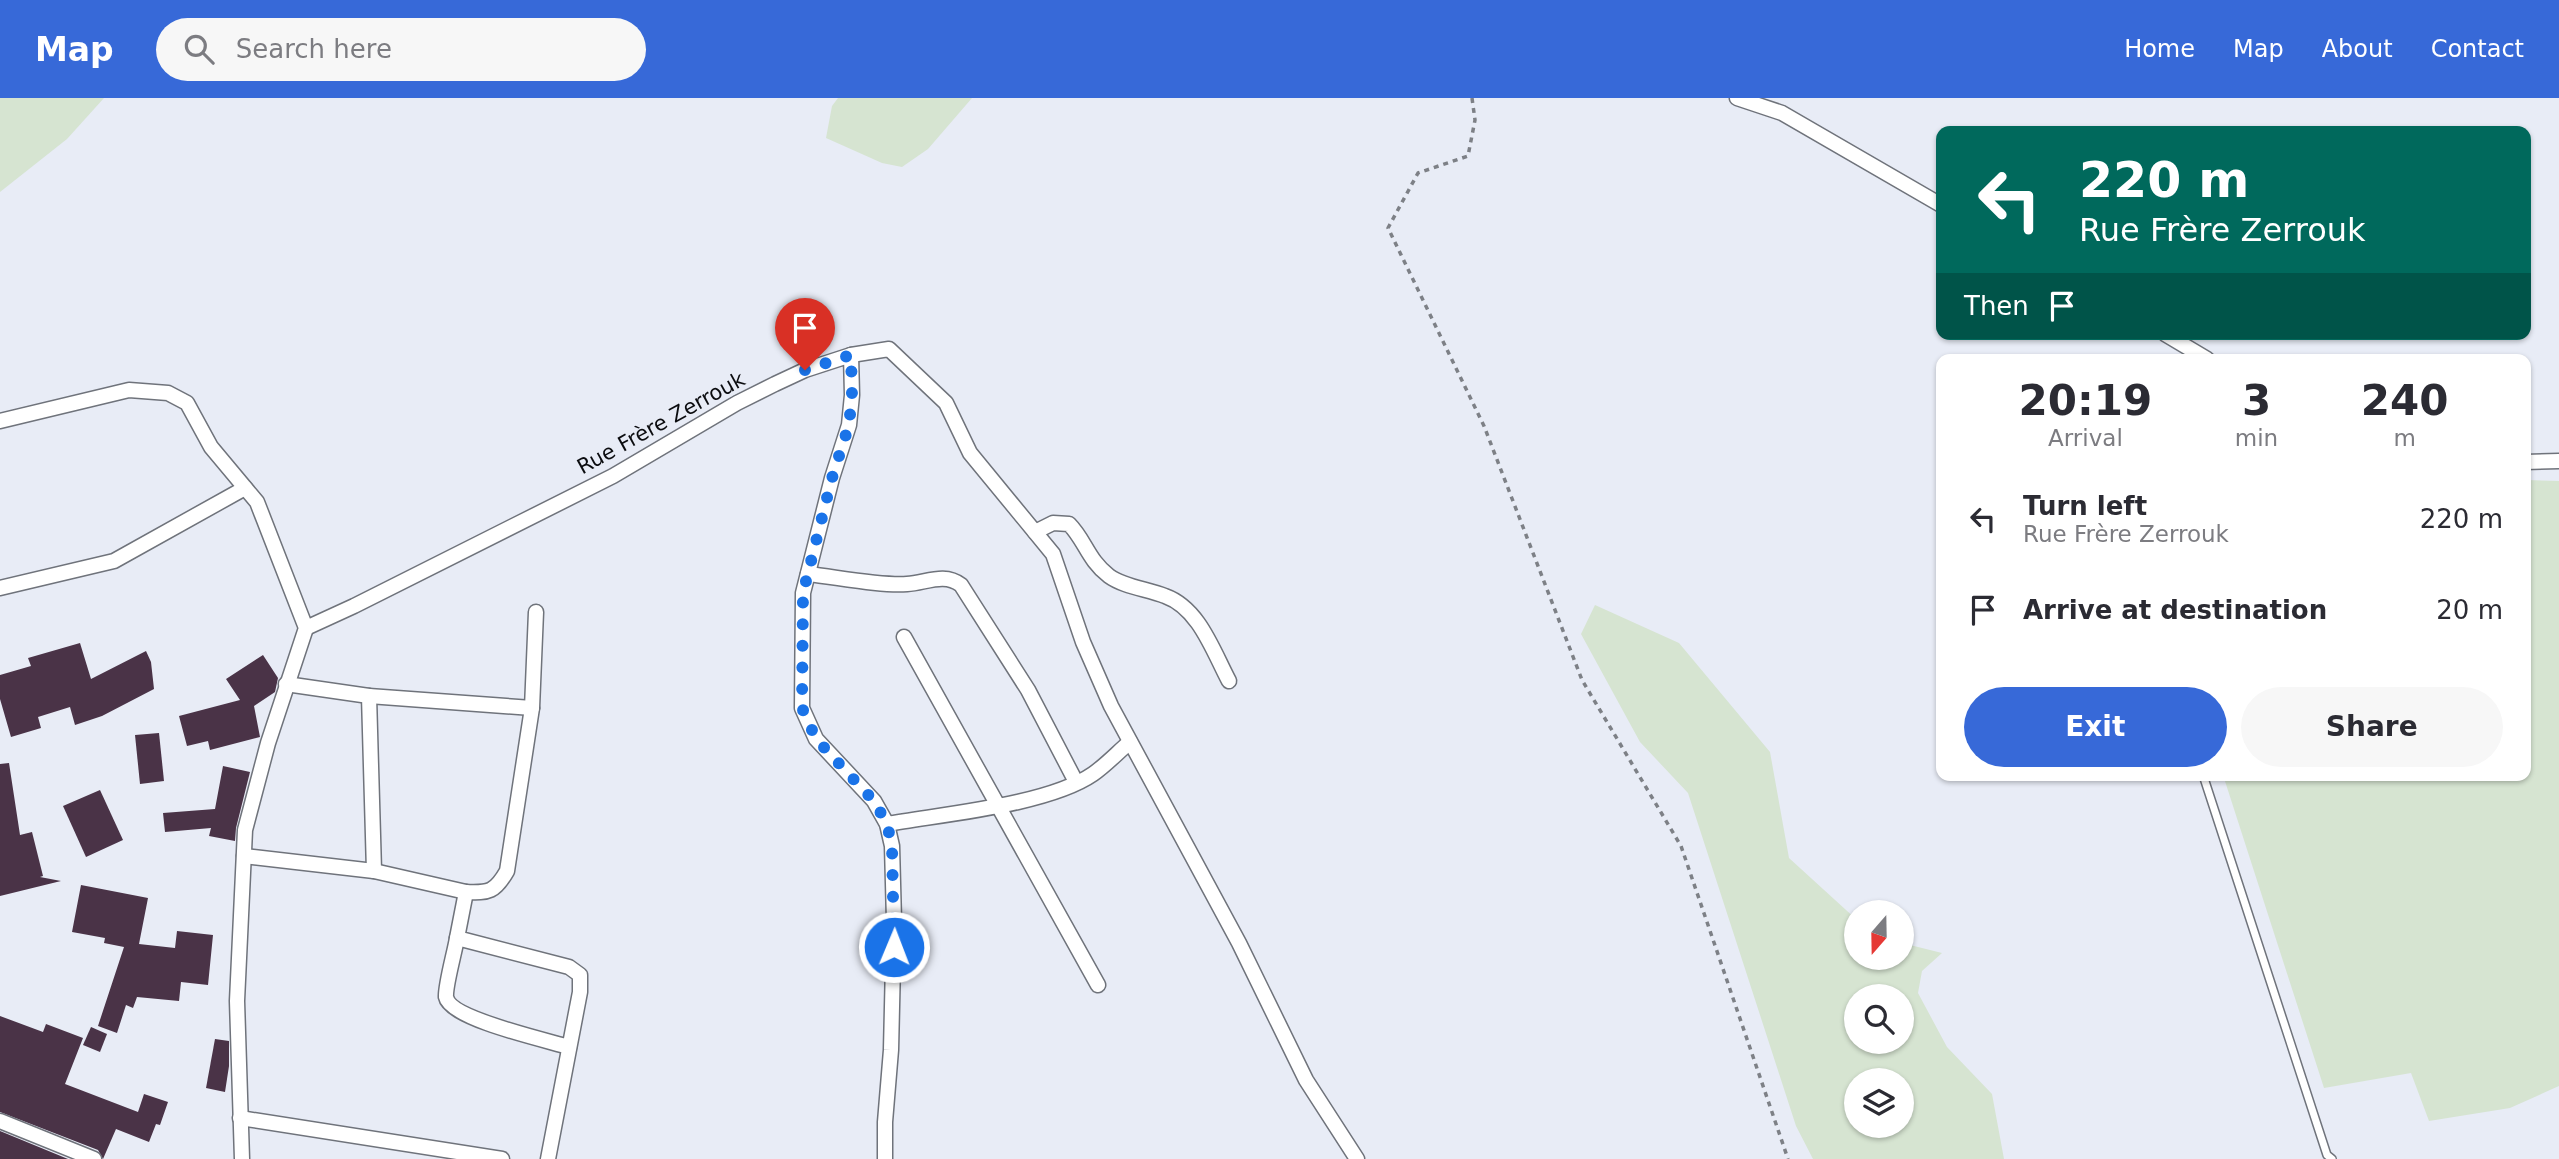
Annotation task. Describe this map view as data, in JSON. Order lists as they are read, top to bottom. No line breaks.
{"streets":{"street":["Rue Frère Zerrouk"]},"north":"bottom","page":{"header":"Map","search":"Search here","nav":["Home","Map","About","Contact"],"turn":["220 m","Rue Frère Zerrouk"],"then":"Then","eta":["20:19","Arrival","3","min","240","m"],"list":[{"name":"Turn left","note":"Rue Frère Zerrouk","value":"220 m"},{"name":"Arrive at destination","value":"20 m"}],"buttons":["Exit","Share"]}}
